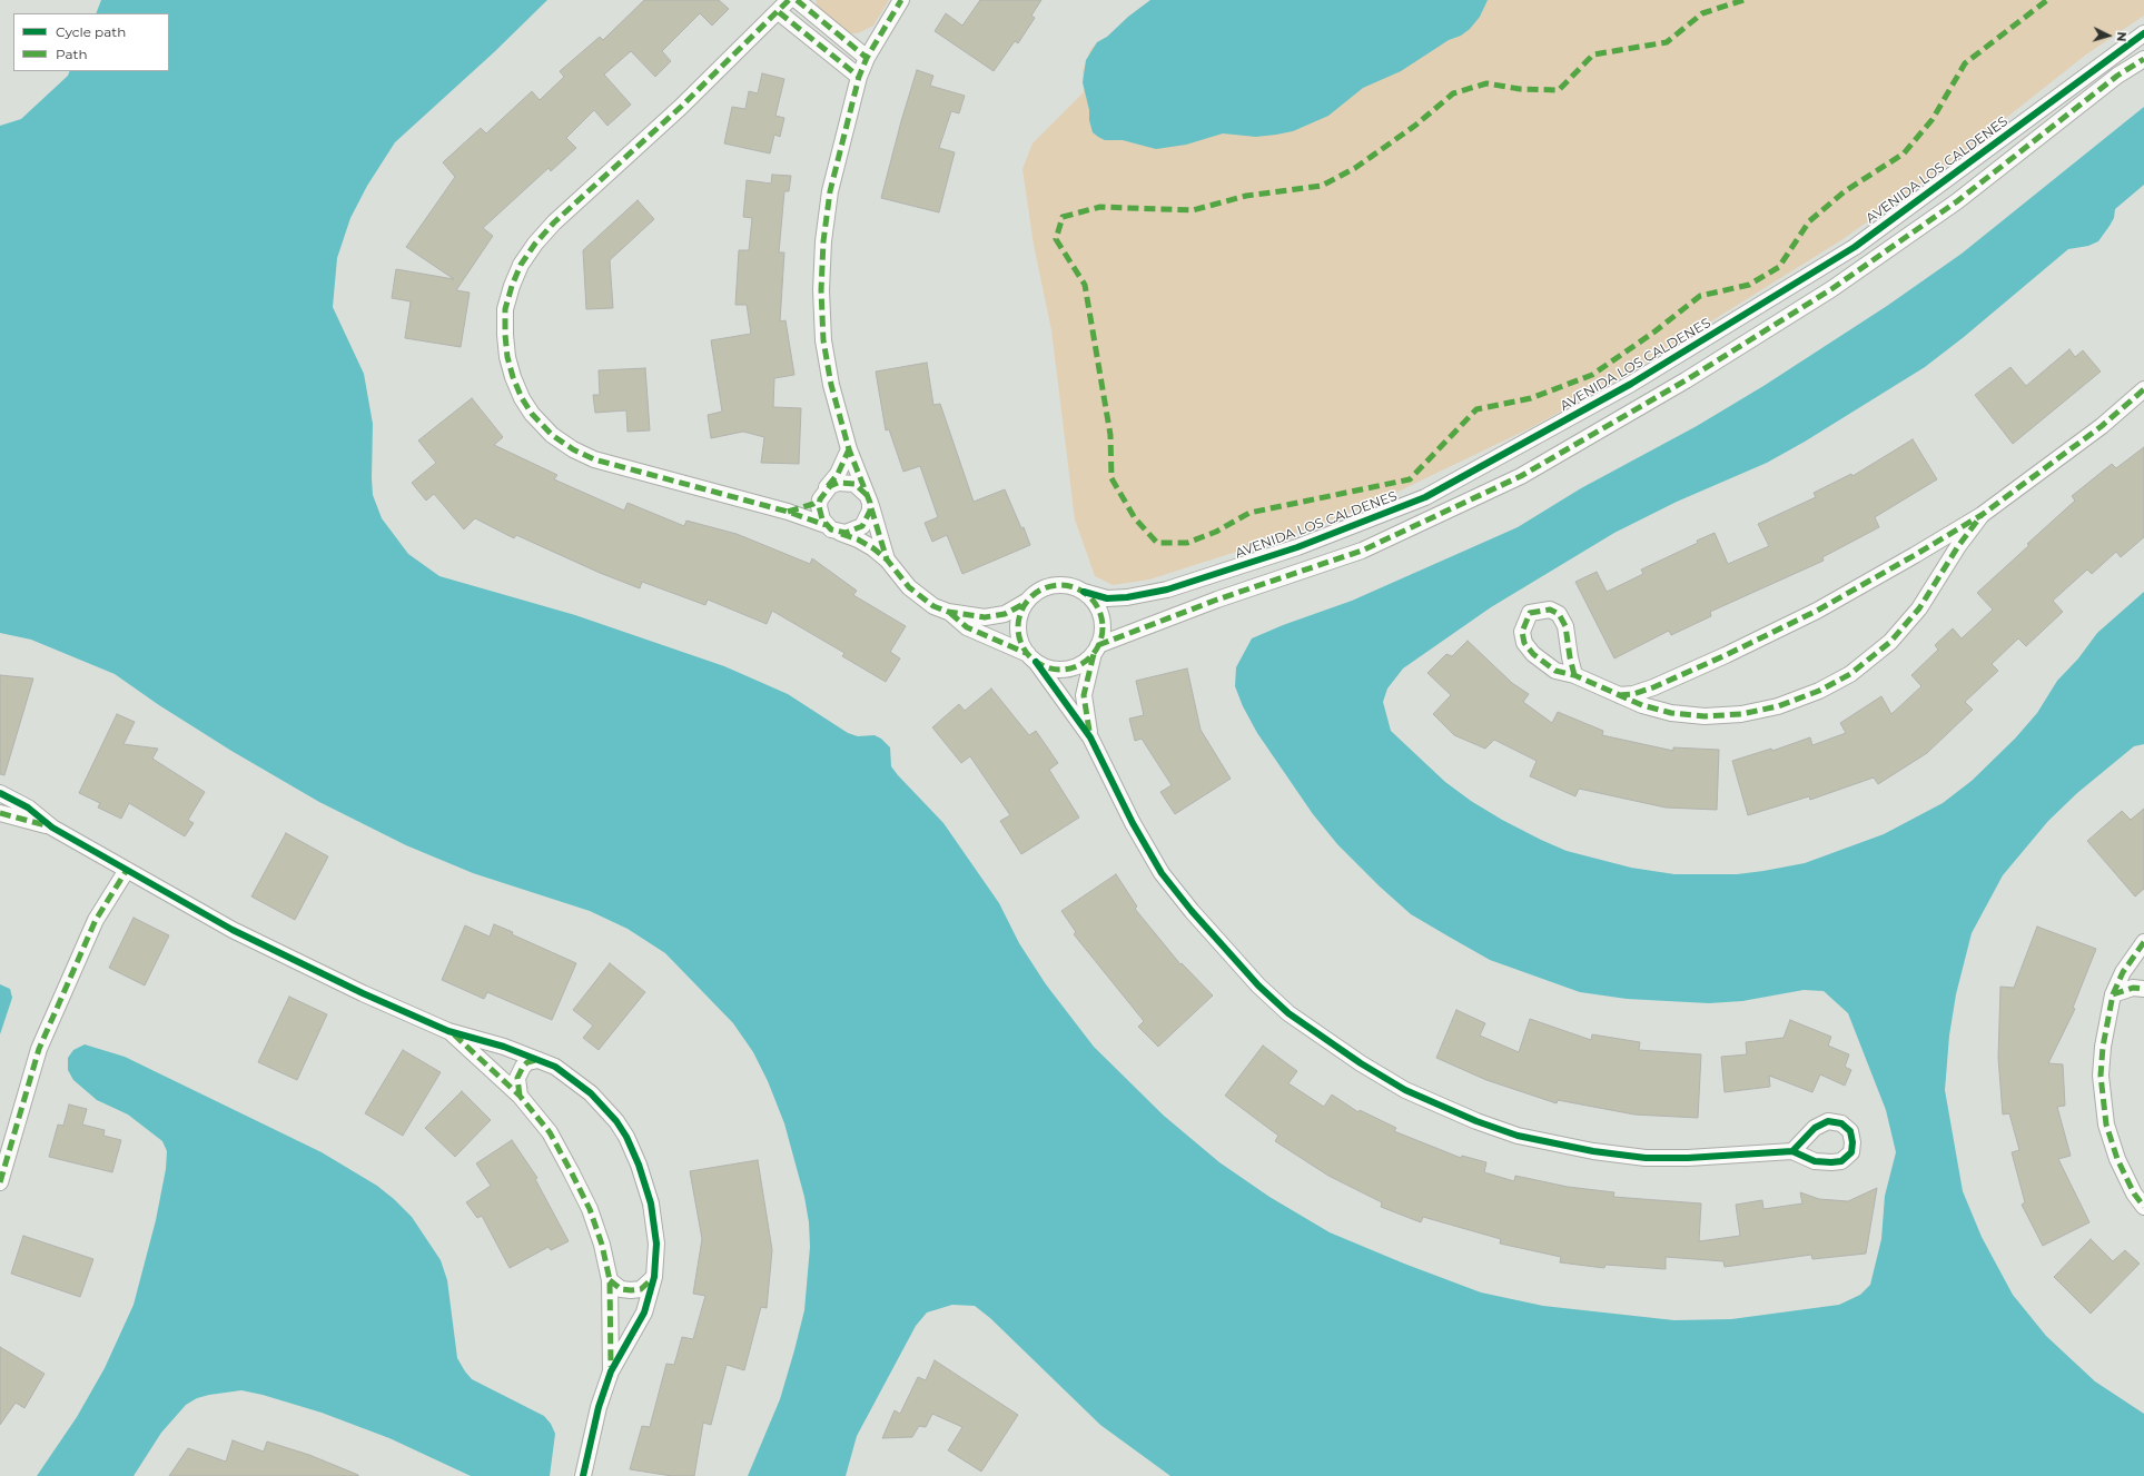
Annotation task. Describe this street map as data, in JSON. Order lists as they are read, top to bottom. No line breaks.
{"streets":{"street":["AVENIDA LOS CALDENES"]},"legend":["Cycle path","Path"],"north":"right"}
